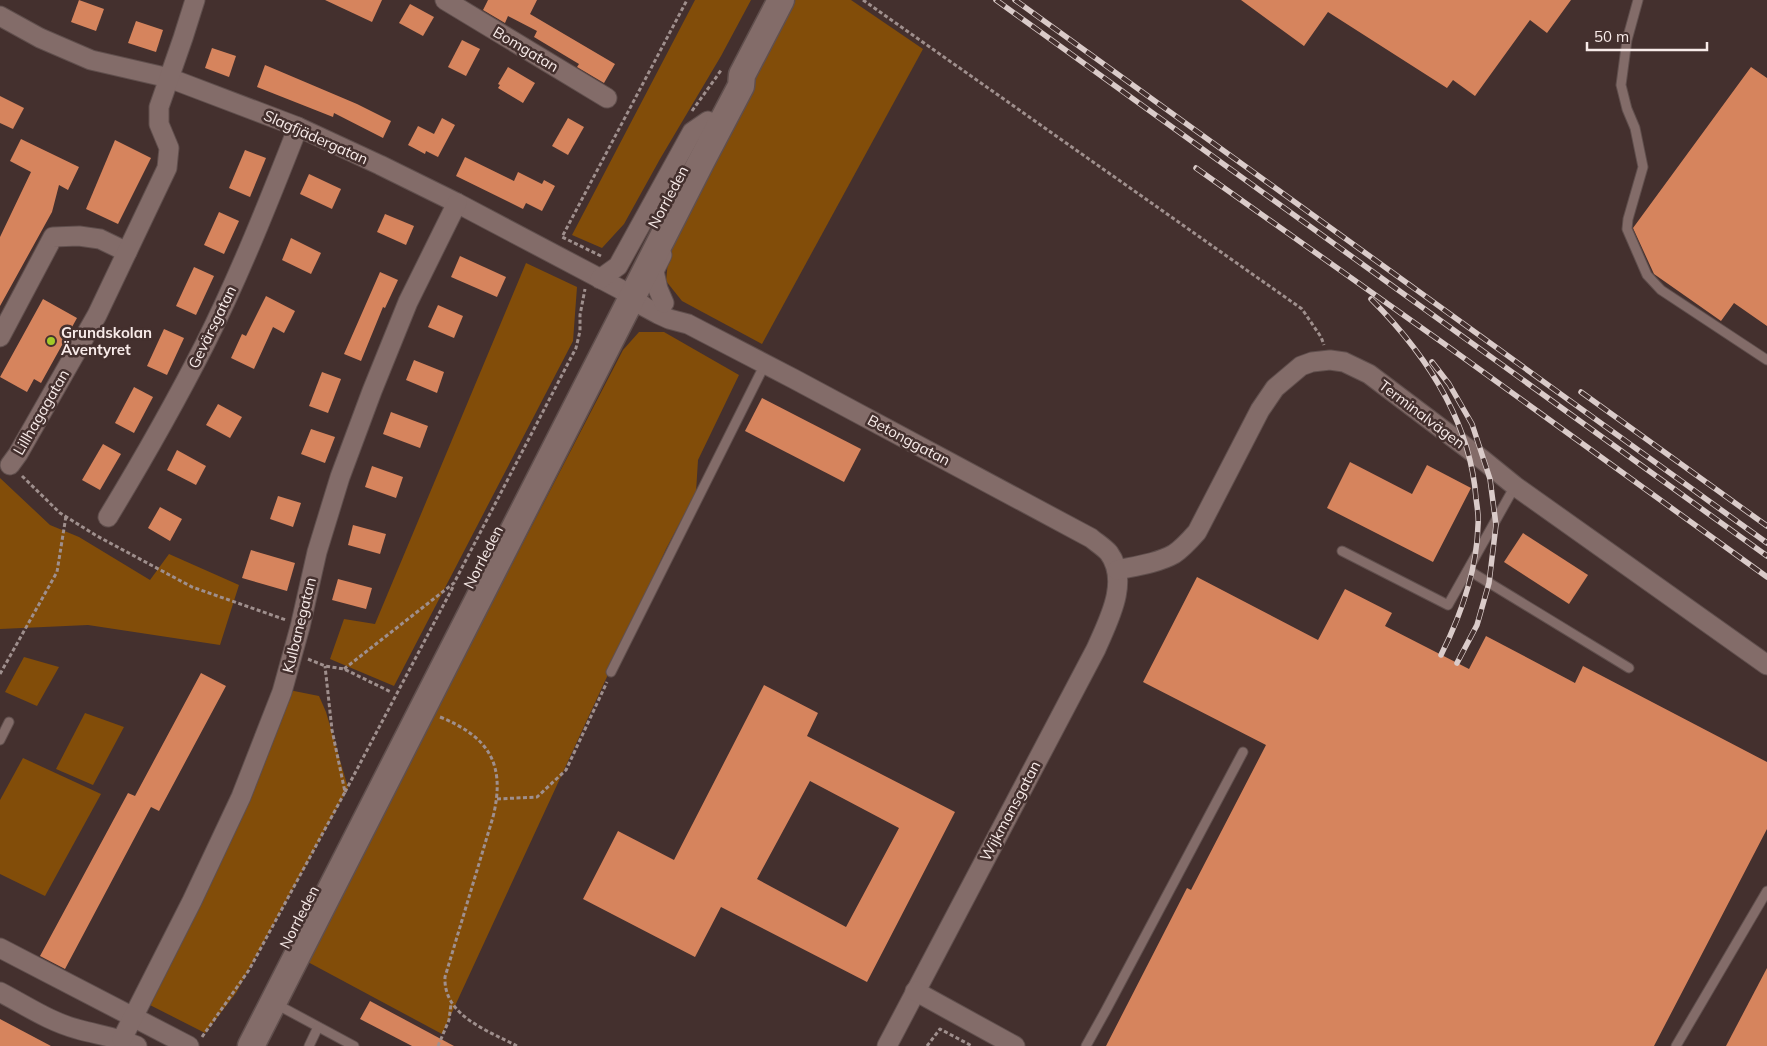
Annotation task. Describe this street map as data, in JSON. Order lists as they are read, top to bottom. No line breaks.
{"streets":{"main road":["Norrleden"],"street":["Bomgatan","Slagfjädergatan","Gevärsgatan","Lillhagagatan","Terminalvägen","Betonggatan","Kulbanegatan","Wijkmansgatan"]},"crossings":[["Slagfjädergatan","Norrleden"],["Slagfjädergatan","Gevärsgatan"],["Slagfjädergatan","Lillhagagatan"],["Slagfjädergatan","Betonggatan"],["Slagfjädergatan","Kulbanegatan"],["Norrleden","Betonggatan"],["Terminalvägen","Betonggatan"],["Terminalvägen","Wijkmansgatan"],["Betonggatan","Wijkmansgatan"]],"places":["Grundskolan Äventyret"],"scale_bar":"50 m"}
